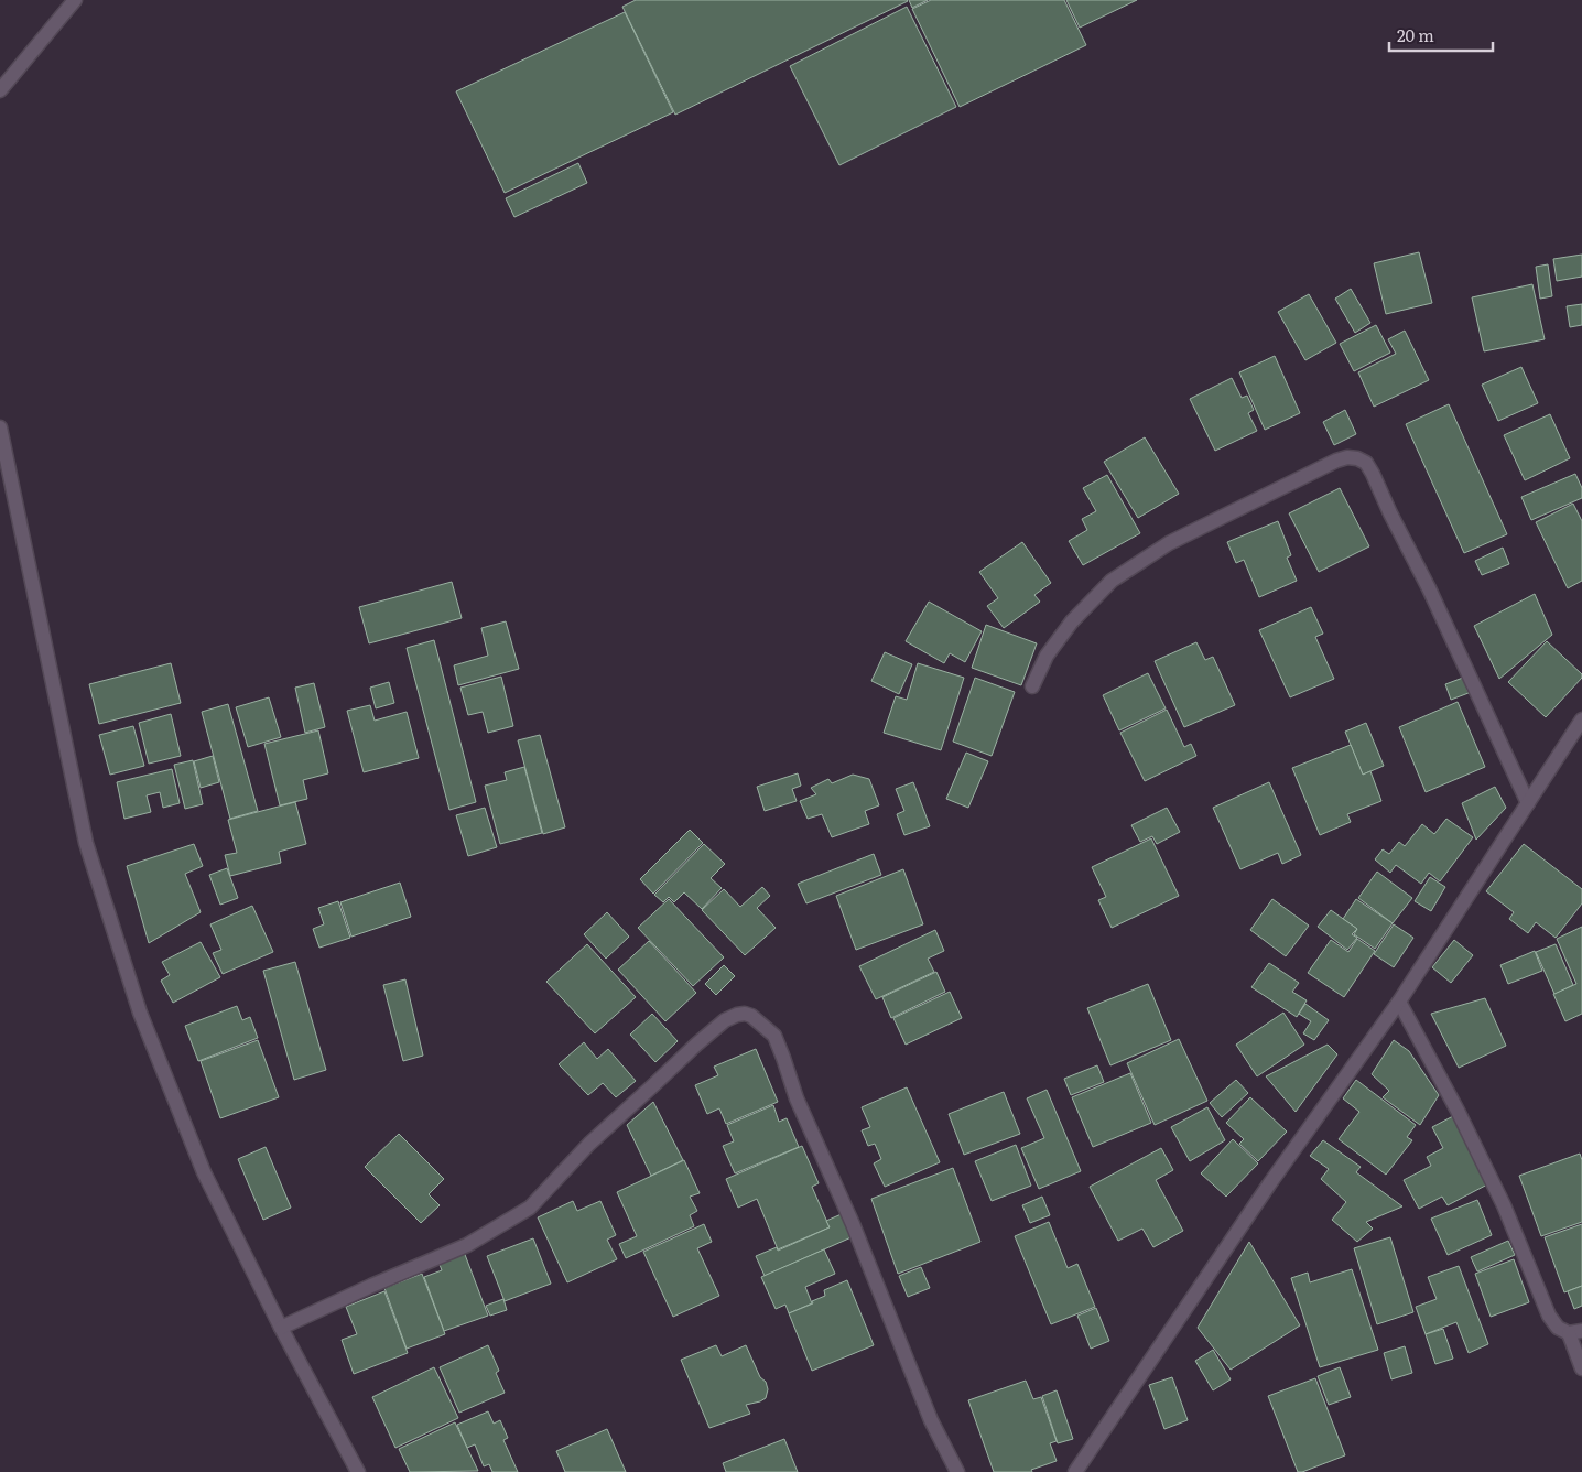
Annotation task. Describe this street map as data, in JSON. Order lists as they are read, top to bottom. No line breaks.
{"scale_bar":"20 m"}
